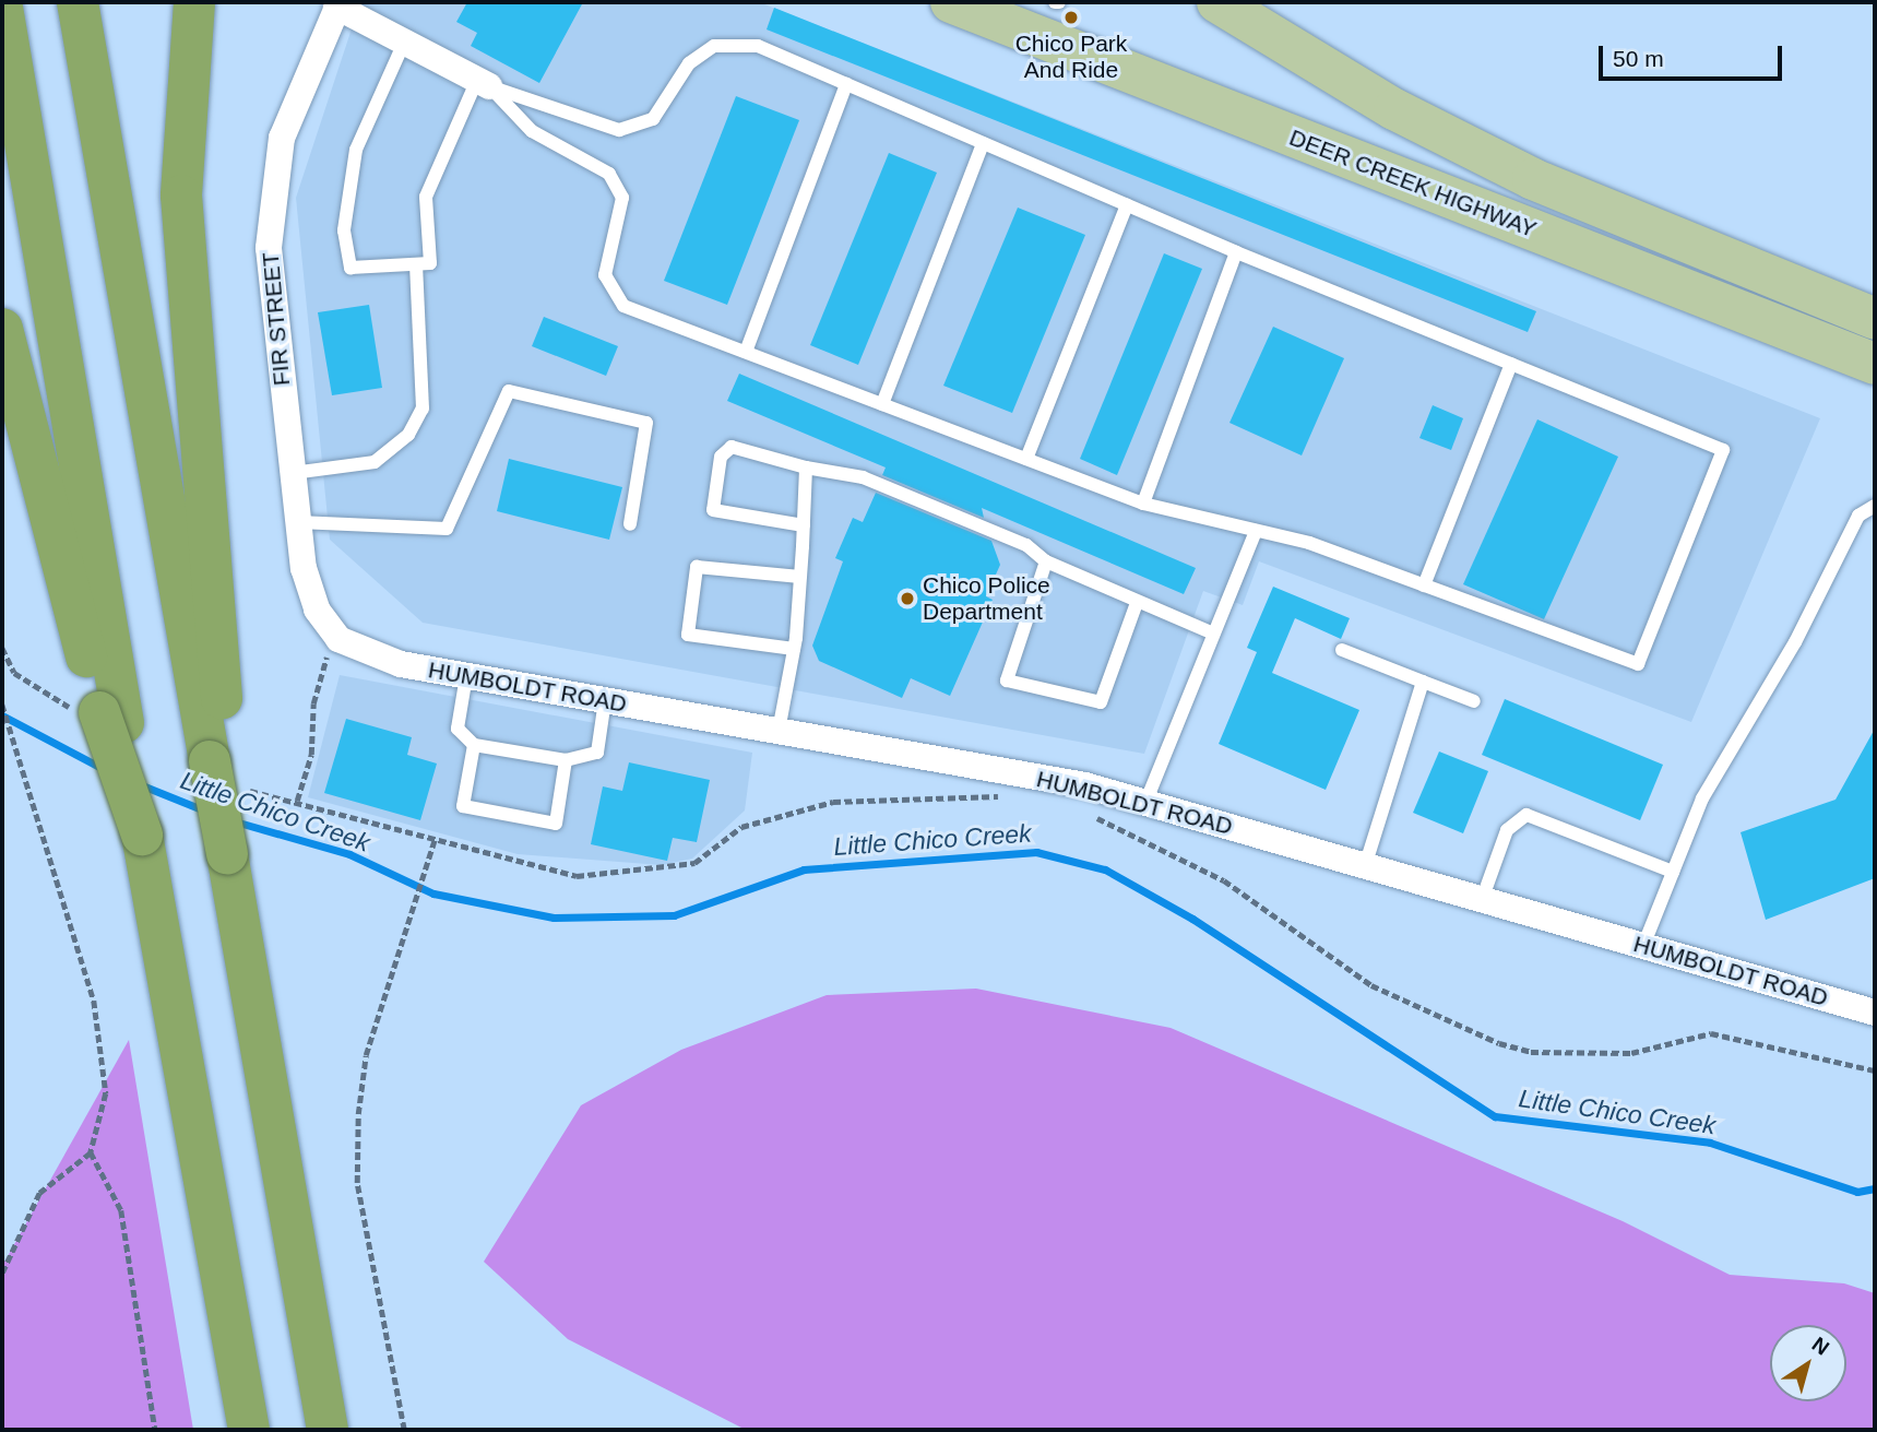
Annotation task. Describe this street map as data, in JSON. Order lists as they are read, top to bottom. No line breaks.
{"streets":{"main road":["DEER CREEK HIGHWAY"],"street":["FIR STREET","HUMBOLDT ROAD"]},"crossings":[["FIR STREET","HUMBOLDT ROAD"]],"water":["Little Chico Creek"],"places":["Chico Park And Ride","Chico Police Department"],"scale_bar":"50 m","north":"top right"}
